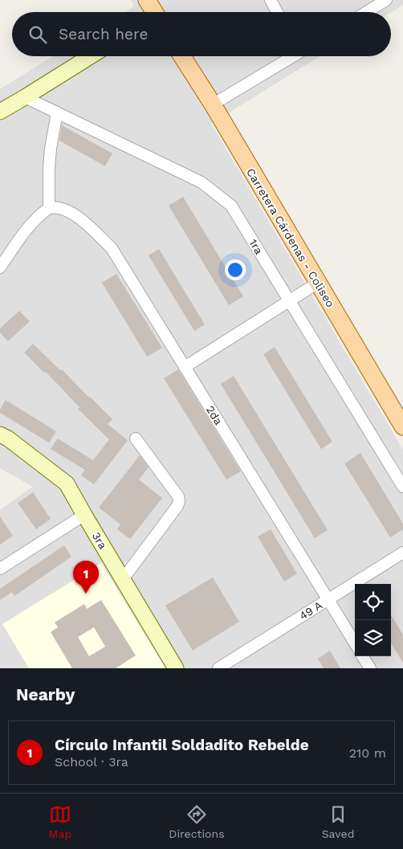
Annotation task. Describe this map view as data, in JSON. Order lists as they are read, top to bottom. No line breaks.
{"streets":{"main road":["Carretera Cárdenas - Coliseo"],"street":["1ra","2da","3ra","49 A"]},"crossings":[["2da","49 A"]],"page":{"search":"Search here","pins":"1","heading":"Nearby","list":[{"mark":"1","name":"Círculo Infantil Soldadito Rebelde","note":"School · 3ra","value":"210 m"}],"nav":["Map","Directions","Saved"]}}
